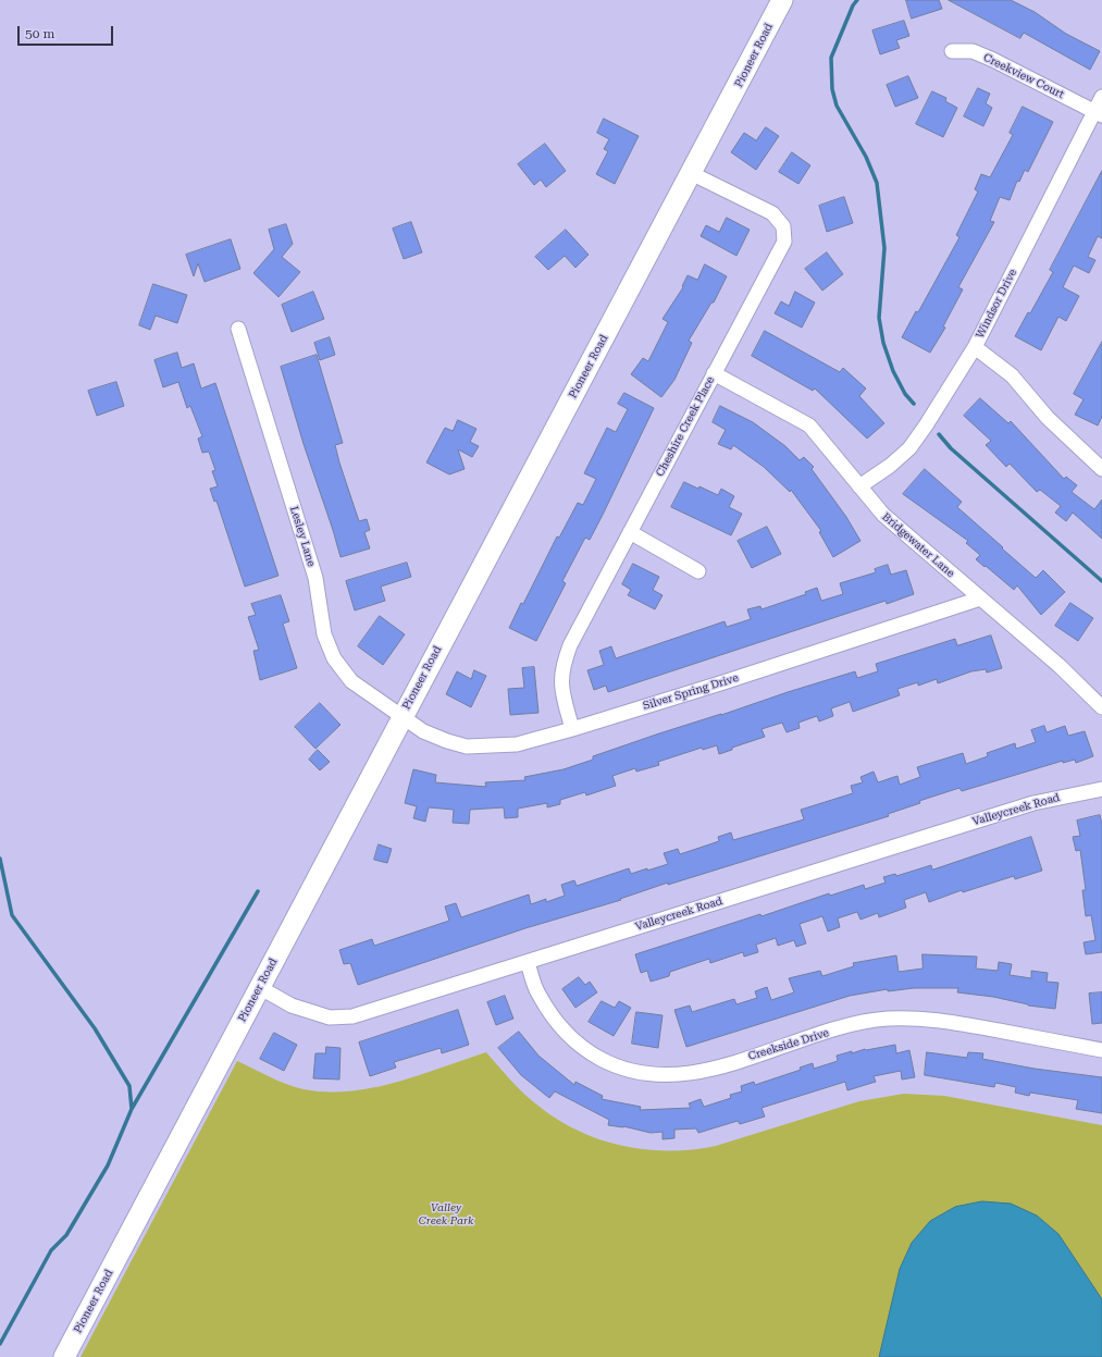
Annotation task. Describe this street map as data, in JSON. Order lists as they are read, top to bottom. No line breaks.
{"streets":{"main road":["Pioneer Road"],"street":["Creekview Court","Windsor Drive","Cheshire Creek Place","Lesley Lane","Bridgewater Lane","Silver Spring Drive","Valleycreek Road","Creekside Drive"]},"crossings":[["Pioneer Road","Cheshire Creek Place"],["Pioneer Road","Lesley Lane"],["Pioneer Road","Silver Spring Drive"],["Pioneer Road","Valleycreek Road"],["Creekview Court","Windsor Drive"],["Windsor Drive","Bridgewater Lane"],["Cheshire Creek Place","Bridgewater Lane"],["Cheshire Creek Place","Silver Spring Drive"],["Lesley Lane","Silver Spring Drive"],["Bridgewater Lane","Silver Spring Drive"],["Valleycreek Road","Creekside Drive"]],"parks":["Valley Creek Park"],"scale_bar":"50 m"}
